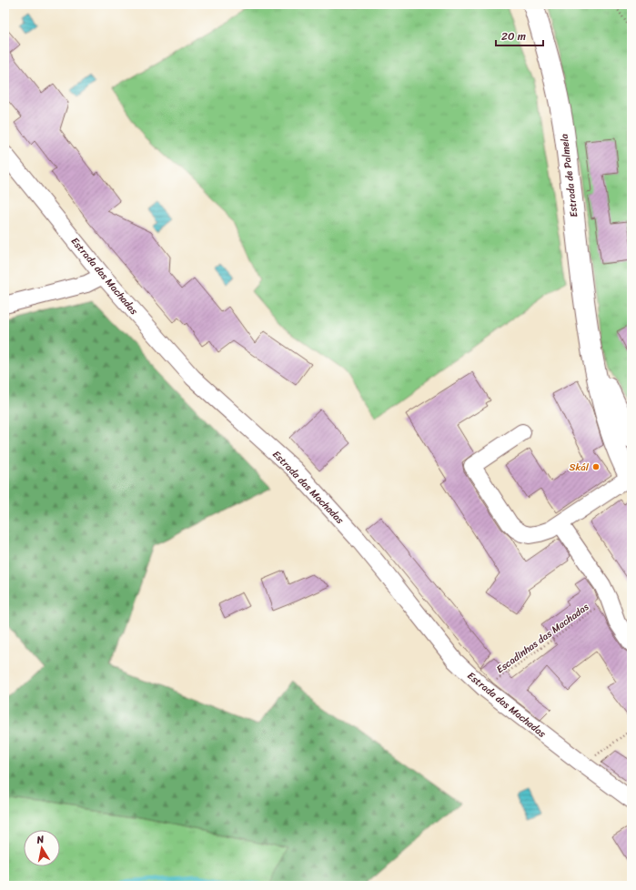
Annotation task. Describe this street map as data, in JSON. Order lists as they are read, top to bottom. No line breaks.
{"streets":{"street":["Estrada de Palmela","Estrada das Machadas"],"path":["Escadinhas das Machadas"]},"crossings":[["Estrada das Machadas","Escadinhas das Machadas"]],"places":["Skál"],"scale_bar":"20 m","north":"top"}
